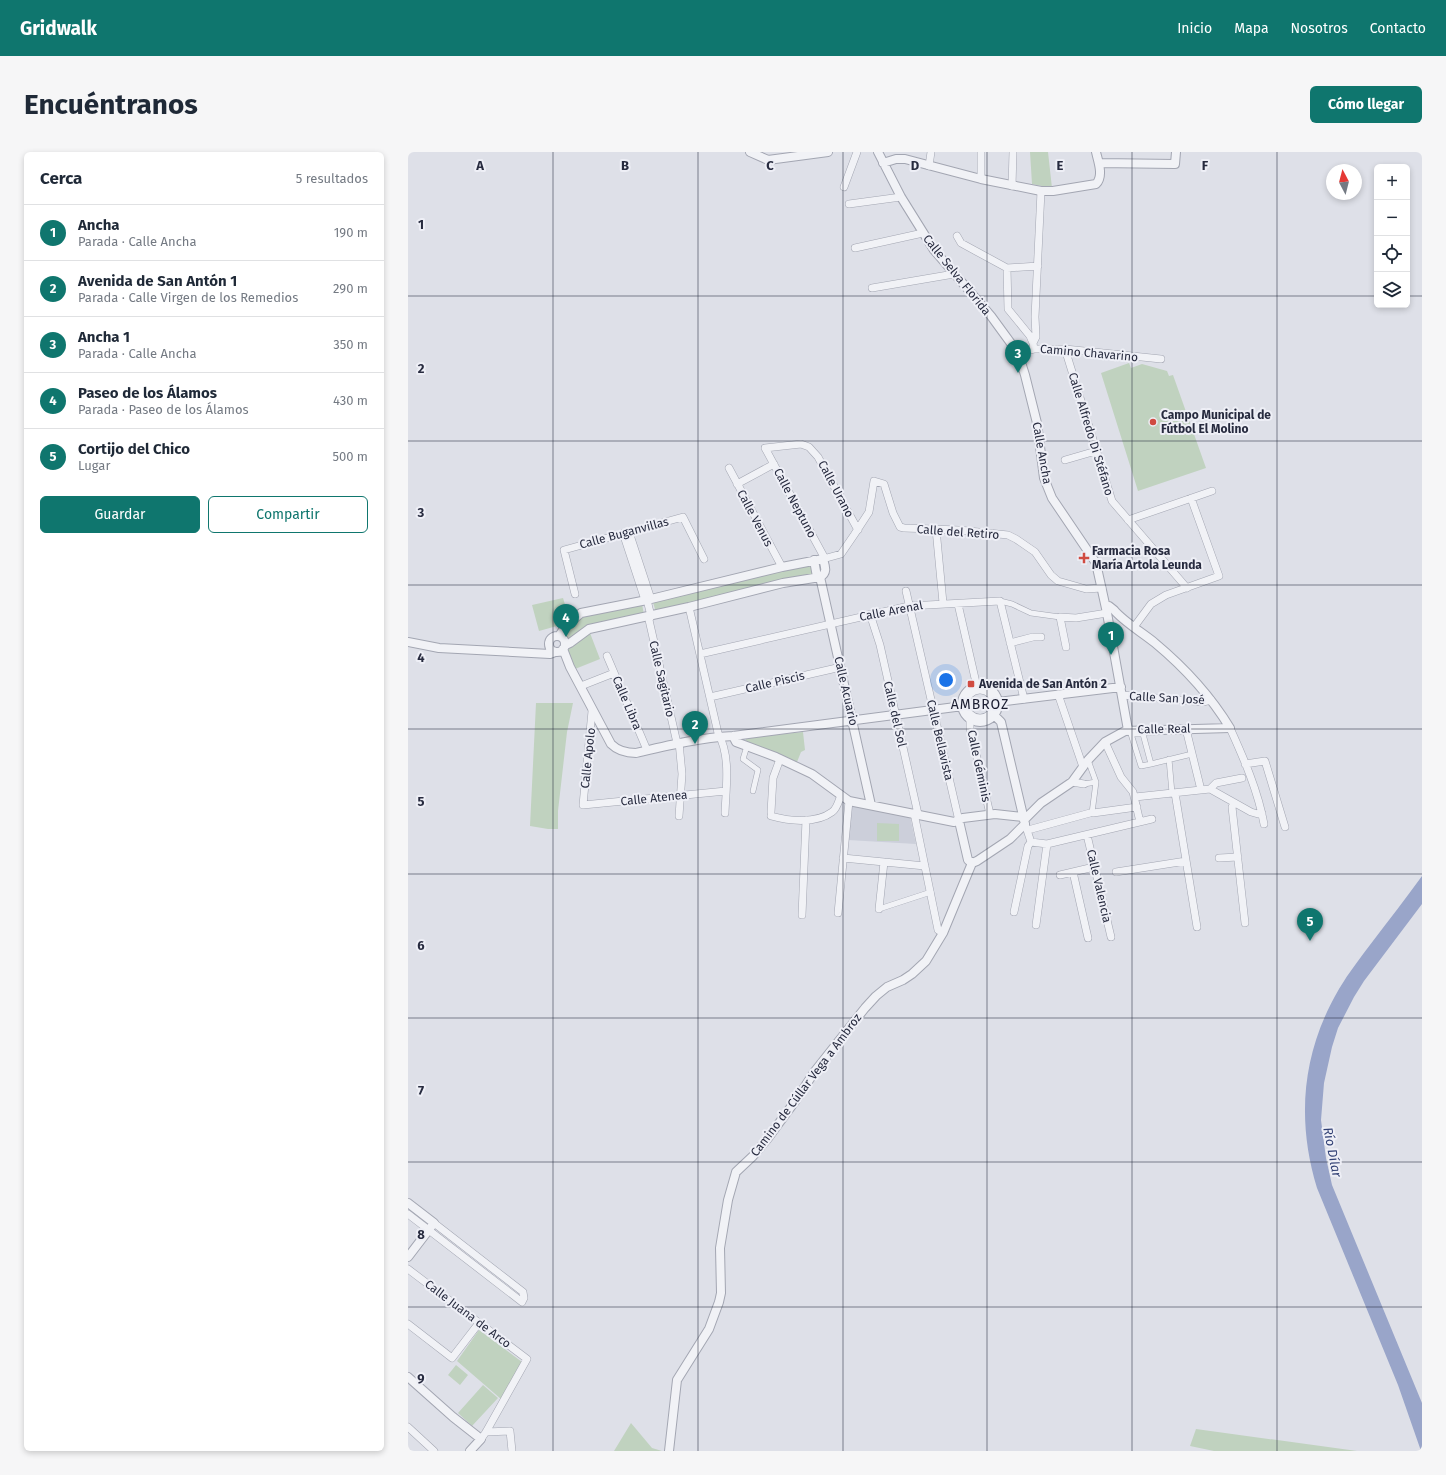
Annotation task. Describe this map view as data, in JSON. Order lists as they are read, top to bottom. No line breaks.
{"streets":{"street":["Calle Selva Florida","Camino Chavarino","Calle Alfredo Di Stéfano","Calle Ancha","Calle Urano","Calle Neptuno","Calle Venus","Calle del Retiro","Calle Buganvillas","Calle Arenal","Calle Sagitario","Calle Piscis","Calle Acuario","Calle San José","Calle Libra","Calle del Sol","Calle Real","Calle Bellavista","Calle Apolo","Calle Géminis","Calle Atenea","Calle Valencia","Camino de Cúllar Vega a Ambroz","Calle Juana de Arco"]},"crossings":[["Calle Selva Florida","Camino Chavarino"],["Calle Selva Florida","Calle Ancha"],["Camino Chavarino","Calle Alfredo Di Stéfano"],["Camino Chavarino","Calle Ancha"],["Calle Ancha","Calle del Retiro"],["Calle Ancha","Calle Arenal"],["Calle Ancha","Calle San José"],["Calle Ancha","Calle Real"],["Calle Urano","Calle Neptuno"],["Calle Urano","Calle del Retiro"],["Calle Buganvillas","Calle Sagitario"],["Calle Arenal","Calle Acuario"],["Calle Arenal","Calle del Sol"],["Calle Arenal","Calle Bellavista"],["Calle Sagitario","Calle Atenea"],["Calle Piscis","Calle Acuario"],["Calle del Sol","Camino de Cúllar Vega a Ambroz"],["Calle Real","Calle Bellavista"],["Calle Real","Camino de Cúllar Vega a Ambroz"],["Calle Bellavista","Camino de Cúllar Vega a Ambroz"],["Calle Apolo","Calle Atenea"]],"districts":["AMBROZ"],"water":["Río Dílar"],"places":{"other":["Campo Municipal de Fútbol El Molino"],"health":["Farmacia Rosa María Artola Leunda"],"transit":["Avenida de San Antón 2"]},"north":"top","page":{"header":"Gridwalk","nav":["Inicio","Mapa","Nosotros","Contacto"],"buttons":["Cómo llegar",["Guardar","Compartir"]],"title":"Encuéntranos","heading":["Cerca","5 resultados"],"map_buttons":["+","−"],"list":[{"mark":"1","name":"Ancha","note":"Parada · Calle Ancha","value":"190 m"},{"mark":"2","name":"Avenida de San Antón 1","note":"Parada · Calle Virgen de los Remedios","value":"290 m"},{"mark":"3","name":"Ancha 1","note":"Parada · Calle Ancha","value":"350 m"},{"mark":"4","name":"Paseo de los Álamos","note":"Parada · Paseo de los Álamos","value":"430 m"},{"mark":"5","name":"Cortijo del Chico","note":"Lugar","value":"500 m"}],"pins":["3","4","1","2","5"]},"grid":{"columns":["A","B","C","D","E","F"],"rows":["1","2","3","4","5","6","7","8","9"]}}
